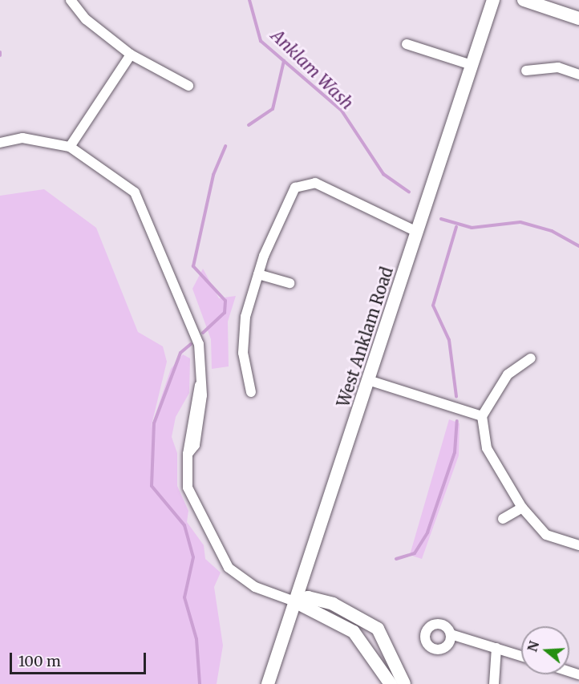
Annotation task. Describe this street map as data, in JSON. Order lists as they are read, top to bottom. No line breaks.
{"streets":{"main road":["West Anklam Road"]},"water":["Anklam Wash"],"scale_bar":"100 m","north":"left"}
